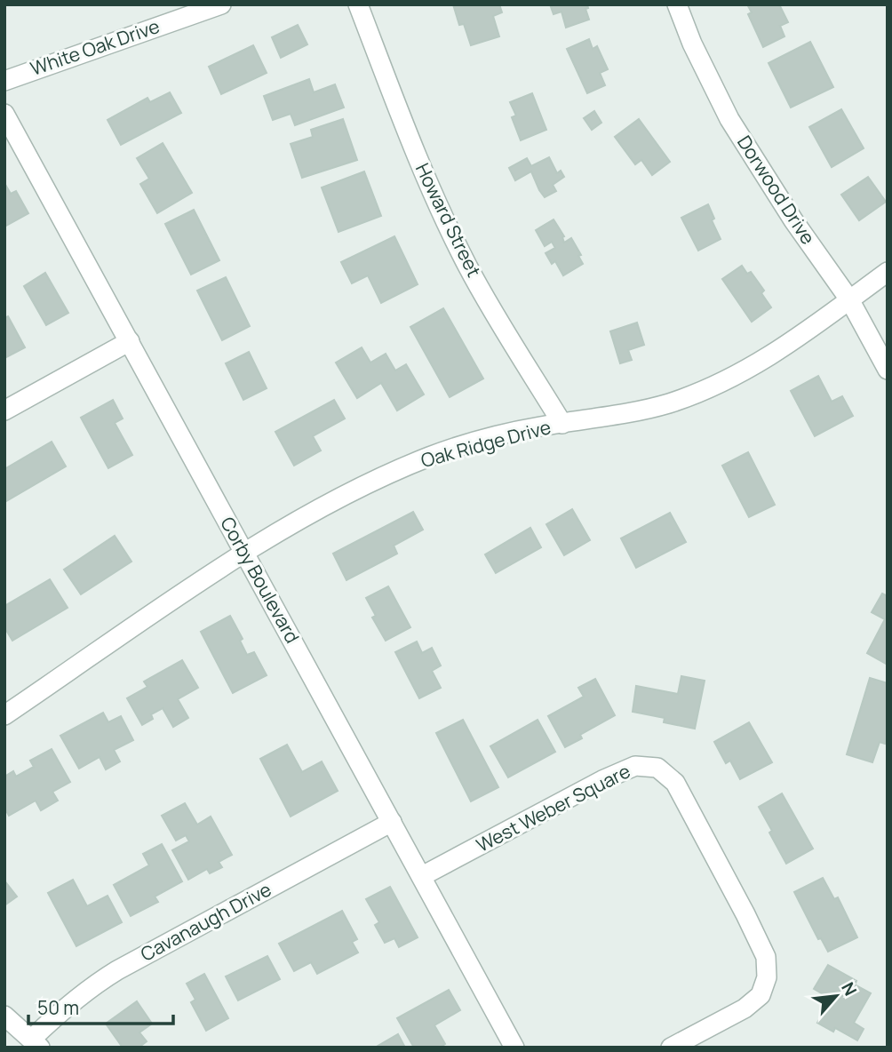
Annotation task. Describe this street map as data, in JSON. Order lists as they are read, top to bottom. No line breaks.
{"streets":{"street":["White Oak Drive","Dorwood Drive","Howard Street","Oak Ridge Drive","Corby Boulevard","West Weber Square","Cavanaugh Drive"]},"crossings":[["Dorwood Drive","Oak Ridge Drive"],["Howard Street","Oak Ridge Drive"],["Oak Ridge Drive","Corby Boulevard"],["Corby Boulevard","West Weber Square"],["Corby Boulevard","Cavanaugh Drive"]],"scale_bar":"50 m","north":"top right"}
